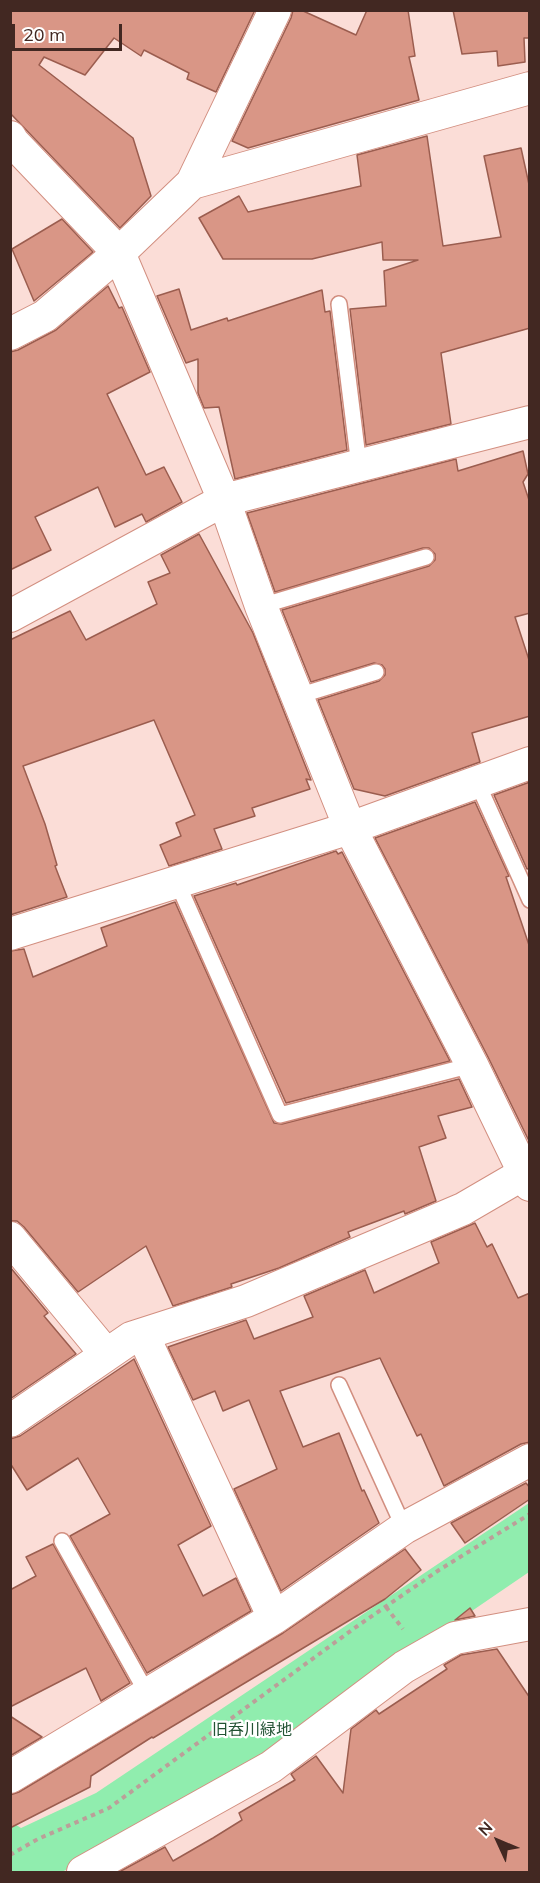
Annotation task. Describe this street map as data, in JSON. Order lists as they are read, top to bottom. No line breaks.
{"parks":["旧呑川緑地"],"scale_bar":"20 m","north":"top left"}
